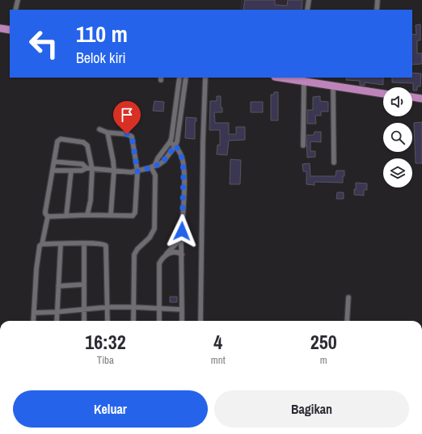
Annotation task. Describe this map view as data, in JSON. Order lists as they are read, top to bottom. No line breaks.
{"page":{"turn":["110 m","Belok kiri"],"eta":["16:32","Tiba","4","mnt","250","m"],"buttons":["Keluar","Bagikan"]}}
